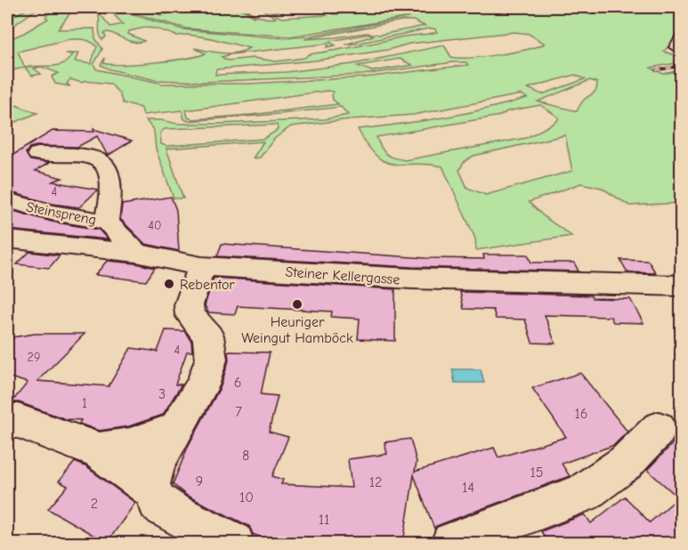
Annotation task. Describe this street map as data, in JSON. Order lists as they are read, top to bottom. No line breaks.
{"streets":{"street":["Steinspreng","Steiner Kellergasse"]},"crossings":[["Steinspreng","Steiner Kellergasse"]],"places":["Rebentor","Heuriger Weingut Hamböck"],"house_numbers":["4","40","4","29","6","3","1","7","16","8","15","9","12","14","10","2","11"]}
